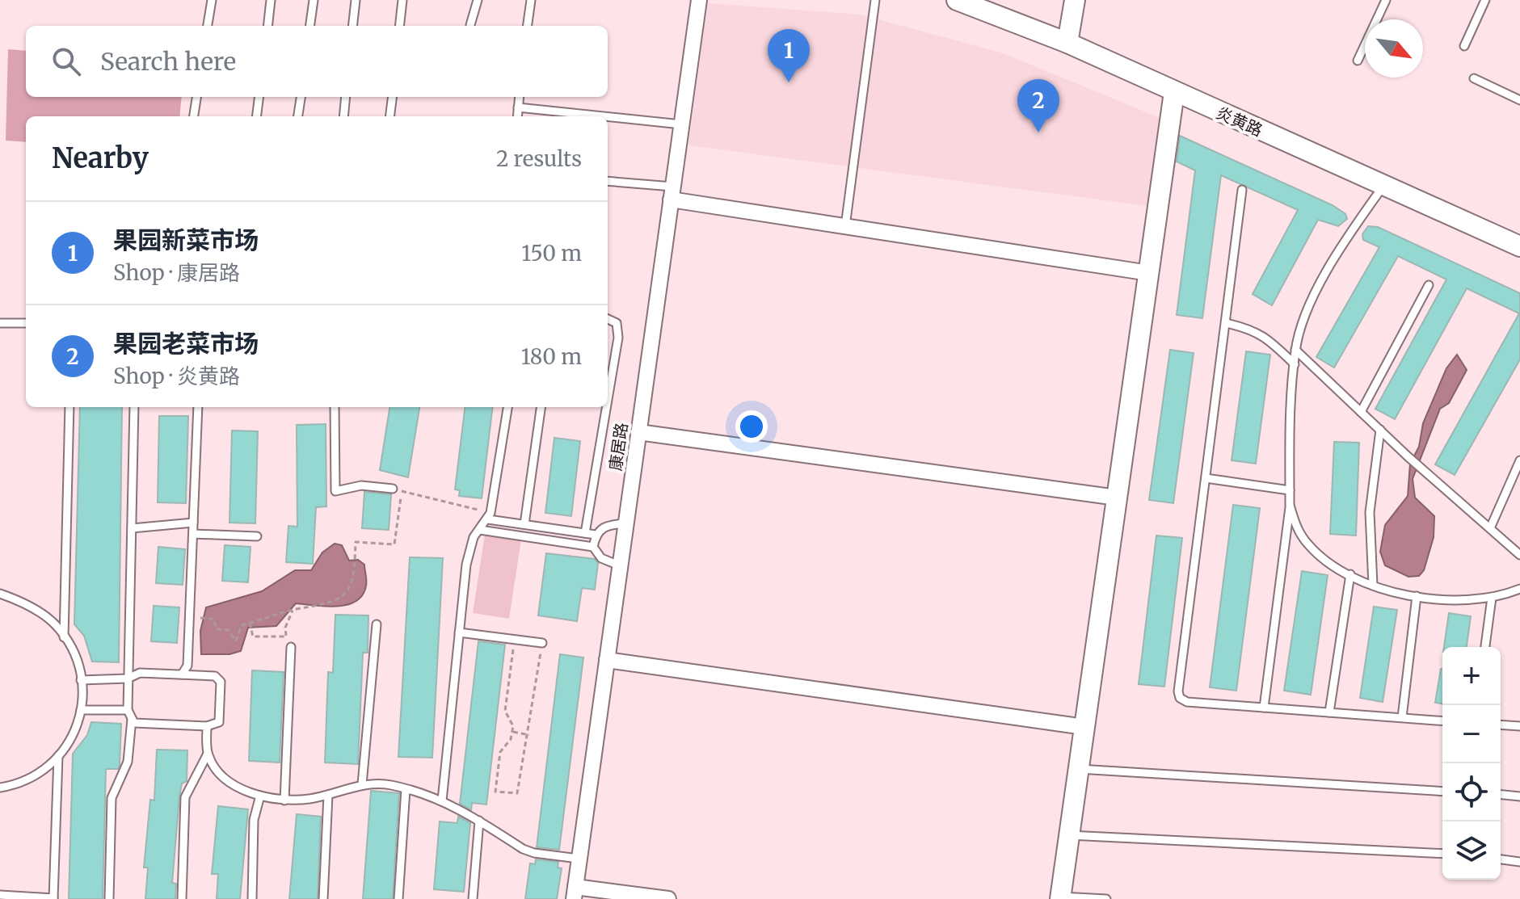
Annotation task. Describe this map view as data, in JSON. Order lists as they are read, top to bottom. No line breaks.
{"streets":{"street":["炎黄路","康居路"]},"north":"bottom right","page":{"search":"Search here","pins":["1","2"],"heading":["Nearby","2 results"],"list":[{"mark":"1","name":"果园新菜市场","note":"Shop · 康居路","value":"150 m"},{"mark":"2","name":"果园老菜市场","note":"Shop · 炎黄路","value":"180 m"}],"map_buttons":["+","−"]}}
